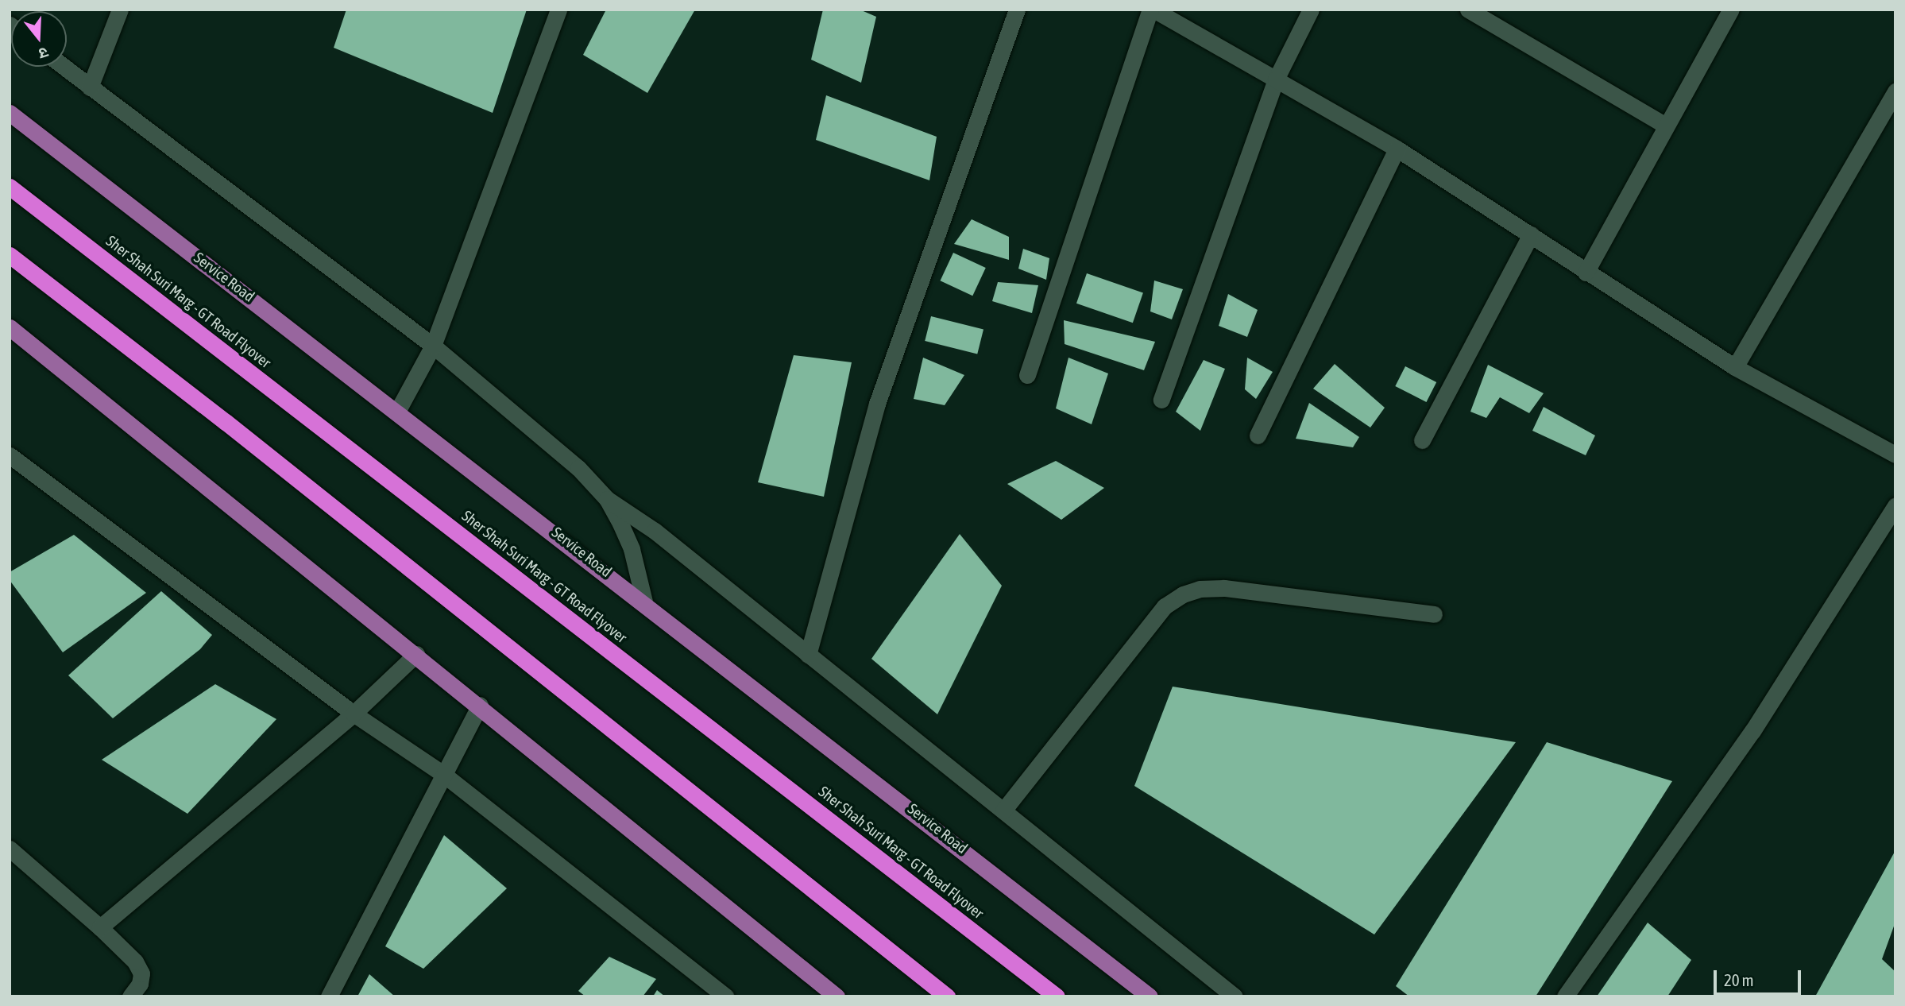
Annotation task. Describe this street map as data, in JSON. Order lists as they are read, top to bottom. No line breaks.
{"streets":{"highway":["Sher Shah Suri Marg - GT Road Flyover"],"main road":["Service Road"]},"scale_bar":"20 m","north":"bottom"}
